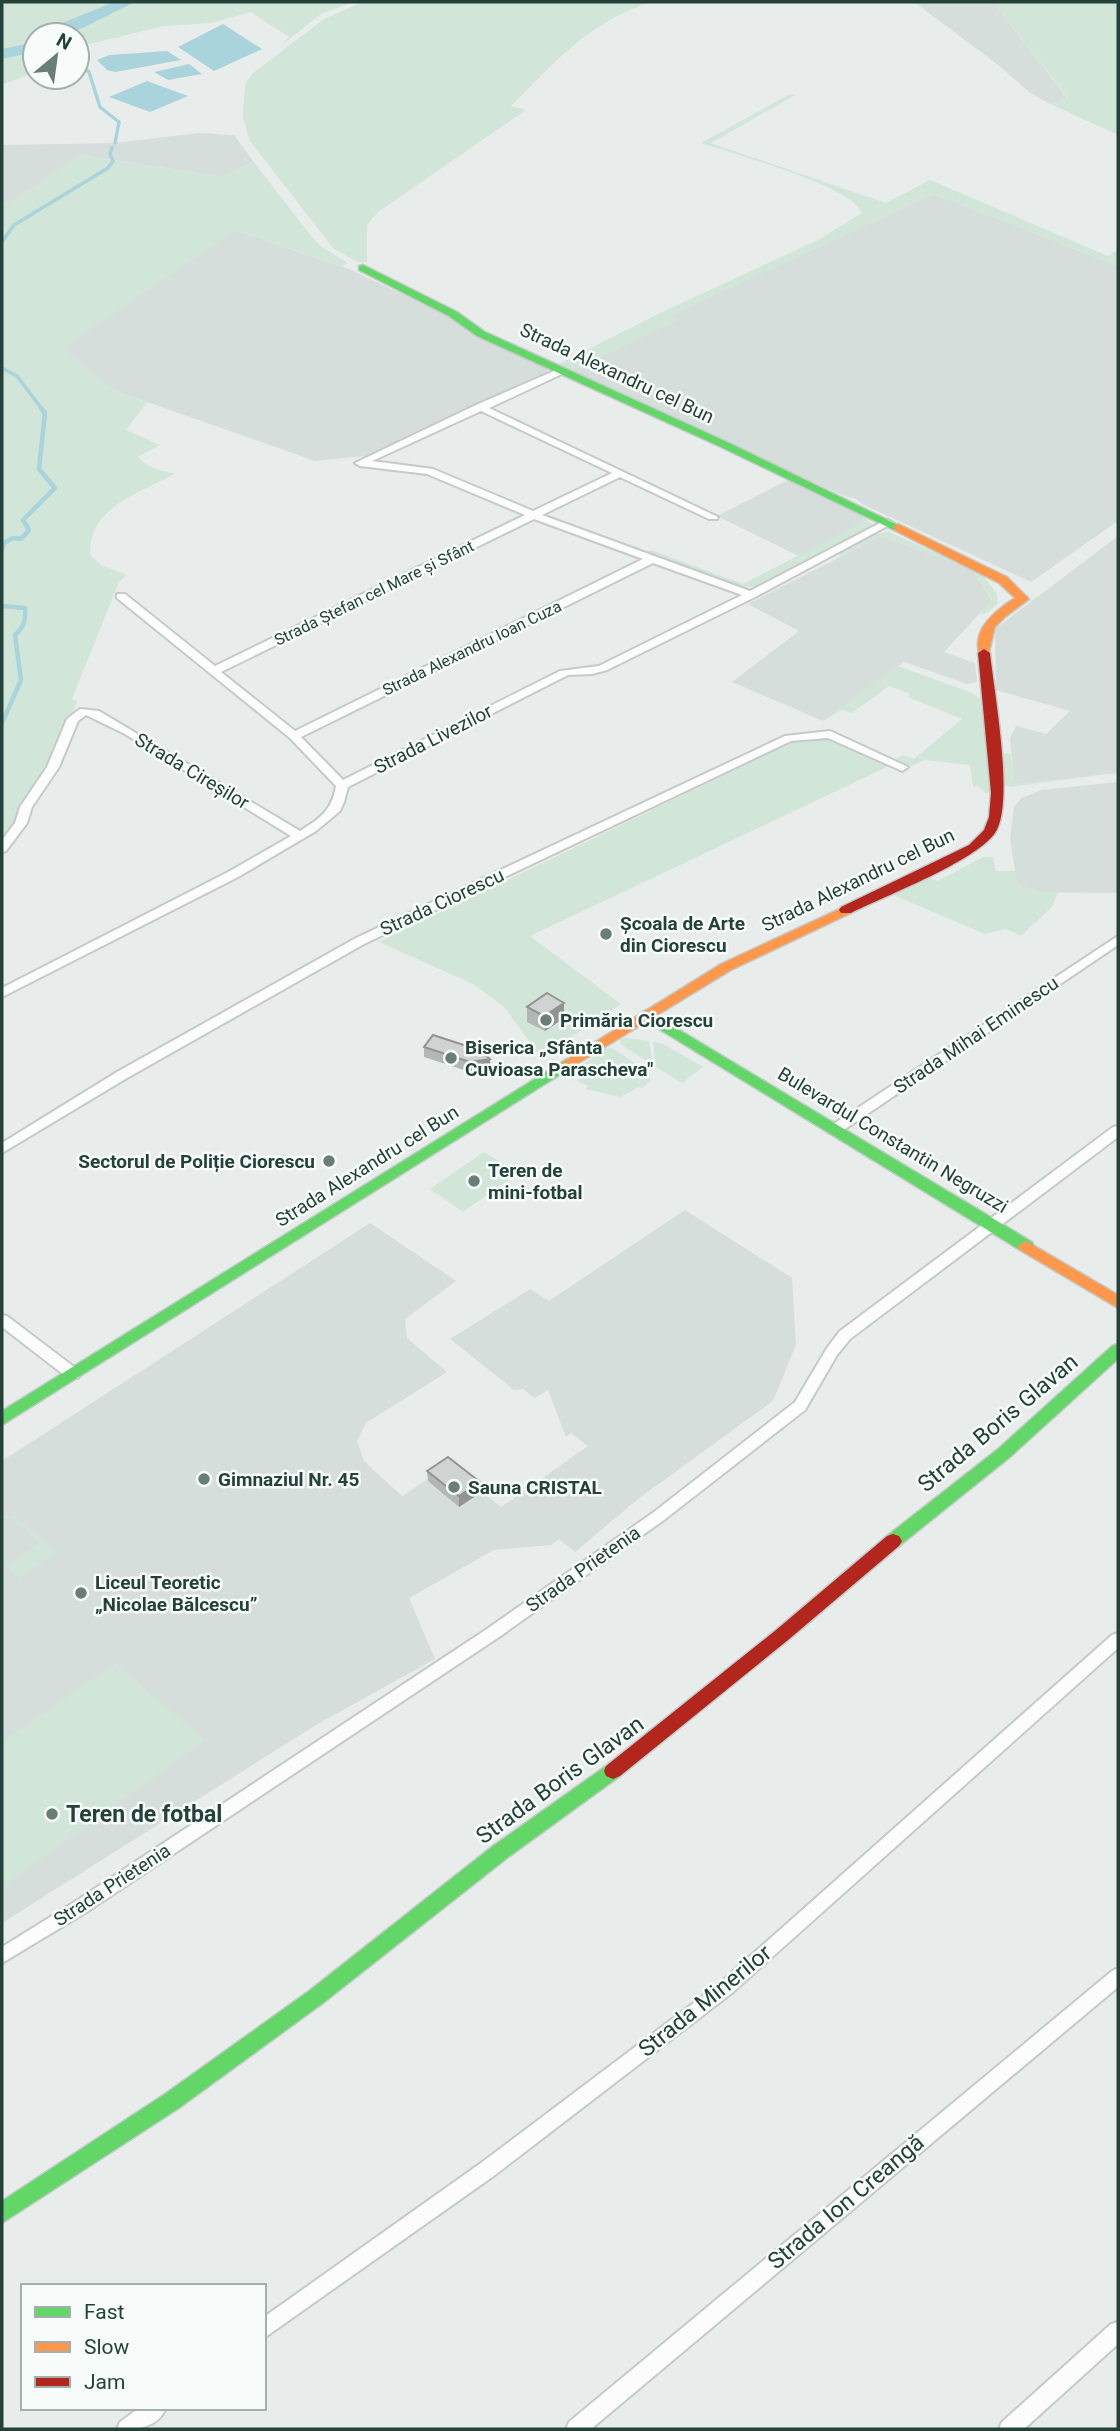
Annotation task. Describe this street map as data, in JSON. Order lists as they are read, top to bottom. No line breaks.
{"streets":{"street":["Strada Alexandru cel Bun","Strada Ștefan cel Mare și Sfânt","Strada Alexandru Ioan Cuza","Strada Livezilor","Strada Cireșilor","Strada Ciorescu","Strada Mihai Eminescu","Bulevardul Constantin Negruzzi","Strada Boris Glavan","Strada Prietenia","Strada Minerilor","Strada Ion Creangă"]},"crossings":[["Strada Alexandru cel Bun","Strada Livezilor"],["Strada Alexandru cel Bun","Bulevardul Constantin Negruzzi"],["Strada Mihai Eminescu","Bulevardul Constantin Negruzzi"],["Bulevardul Constantin Negruzzi","Strada Prietenia"]],"places":["Școala de Arte din Ciorescu","Primăria Ciorescu","Biserica „Sfânta Cuvioasa Parascheva\"","Sectorul de Poliție Ciorescu","Teren de mini-fotbal","Gimnaziul Nr. 45","Sauna CRISTAL","Liceul Teoretic „Nicolae Bălcescu”","Teren de fotbal"],"legend":["Fast","Slow","Jam"],"north":"top right"}
